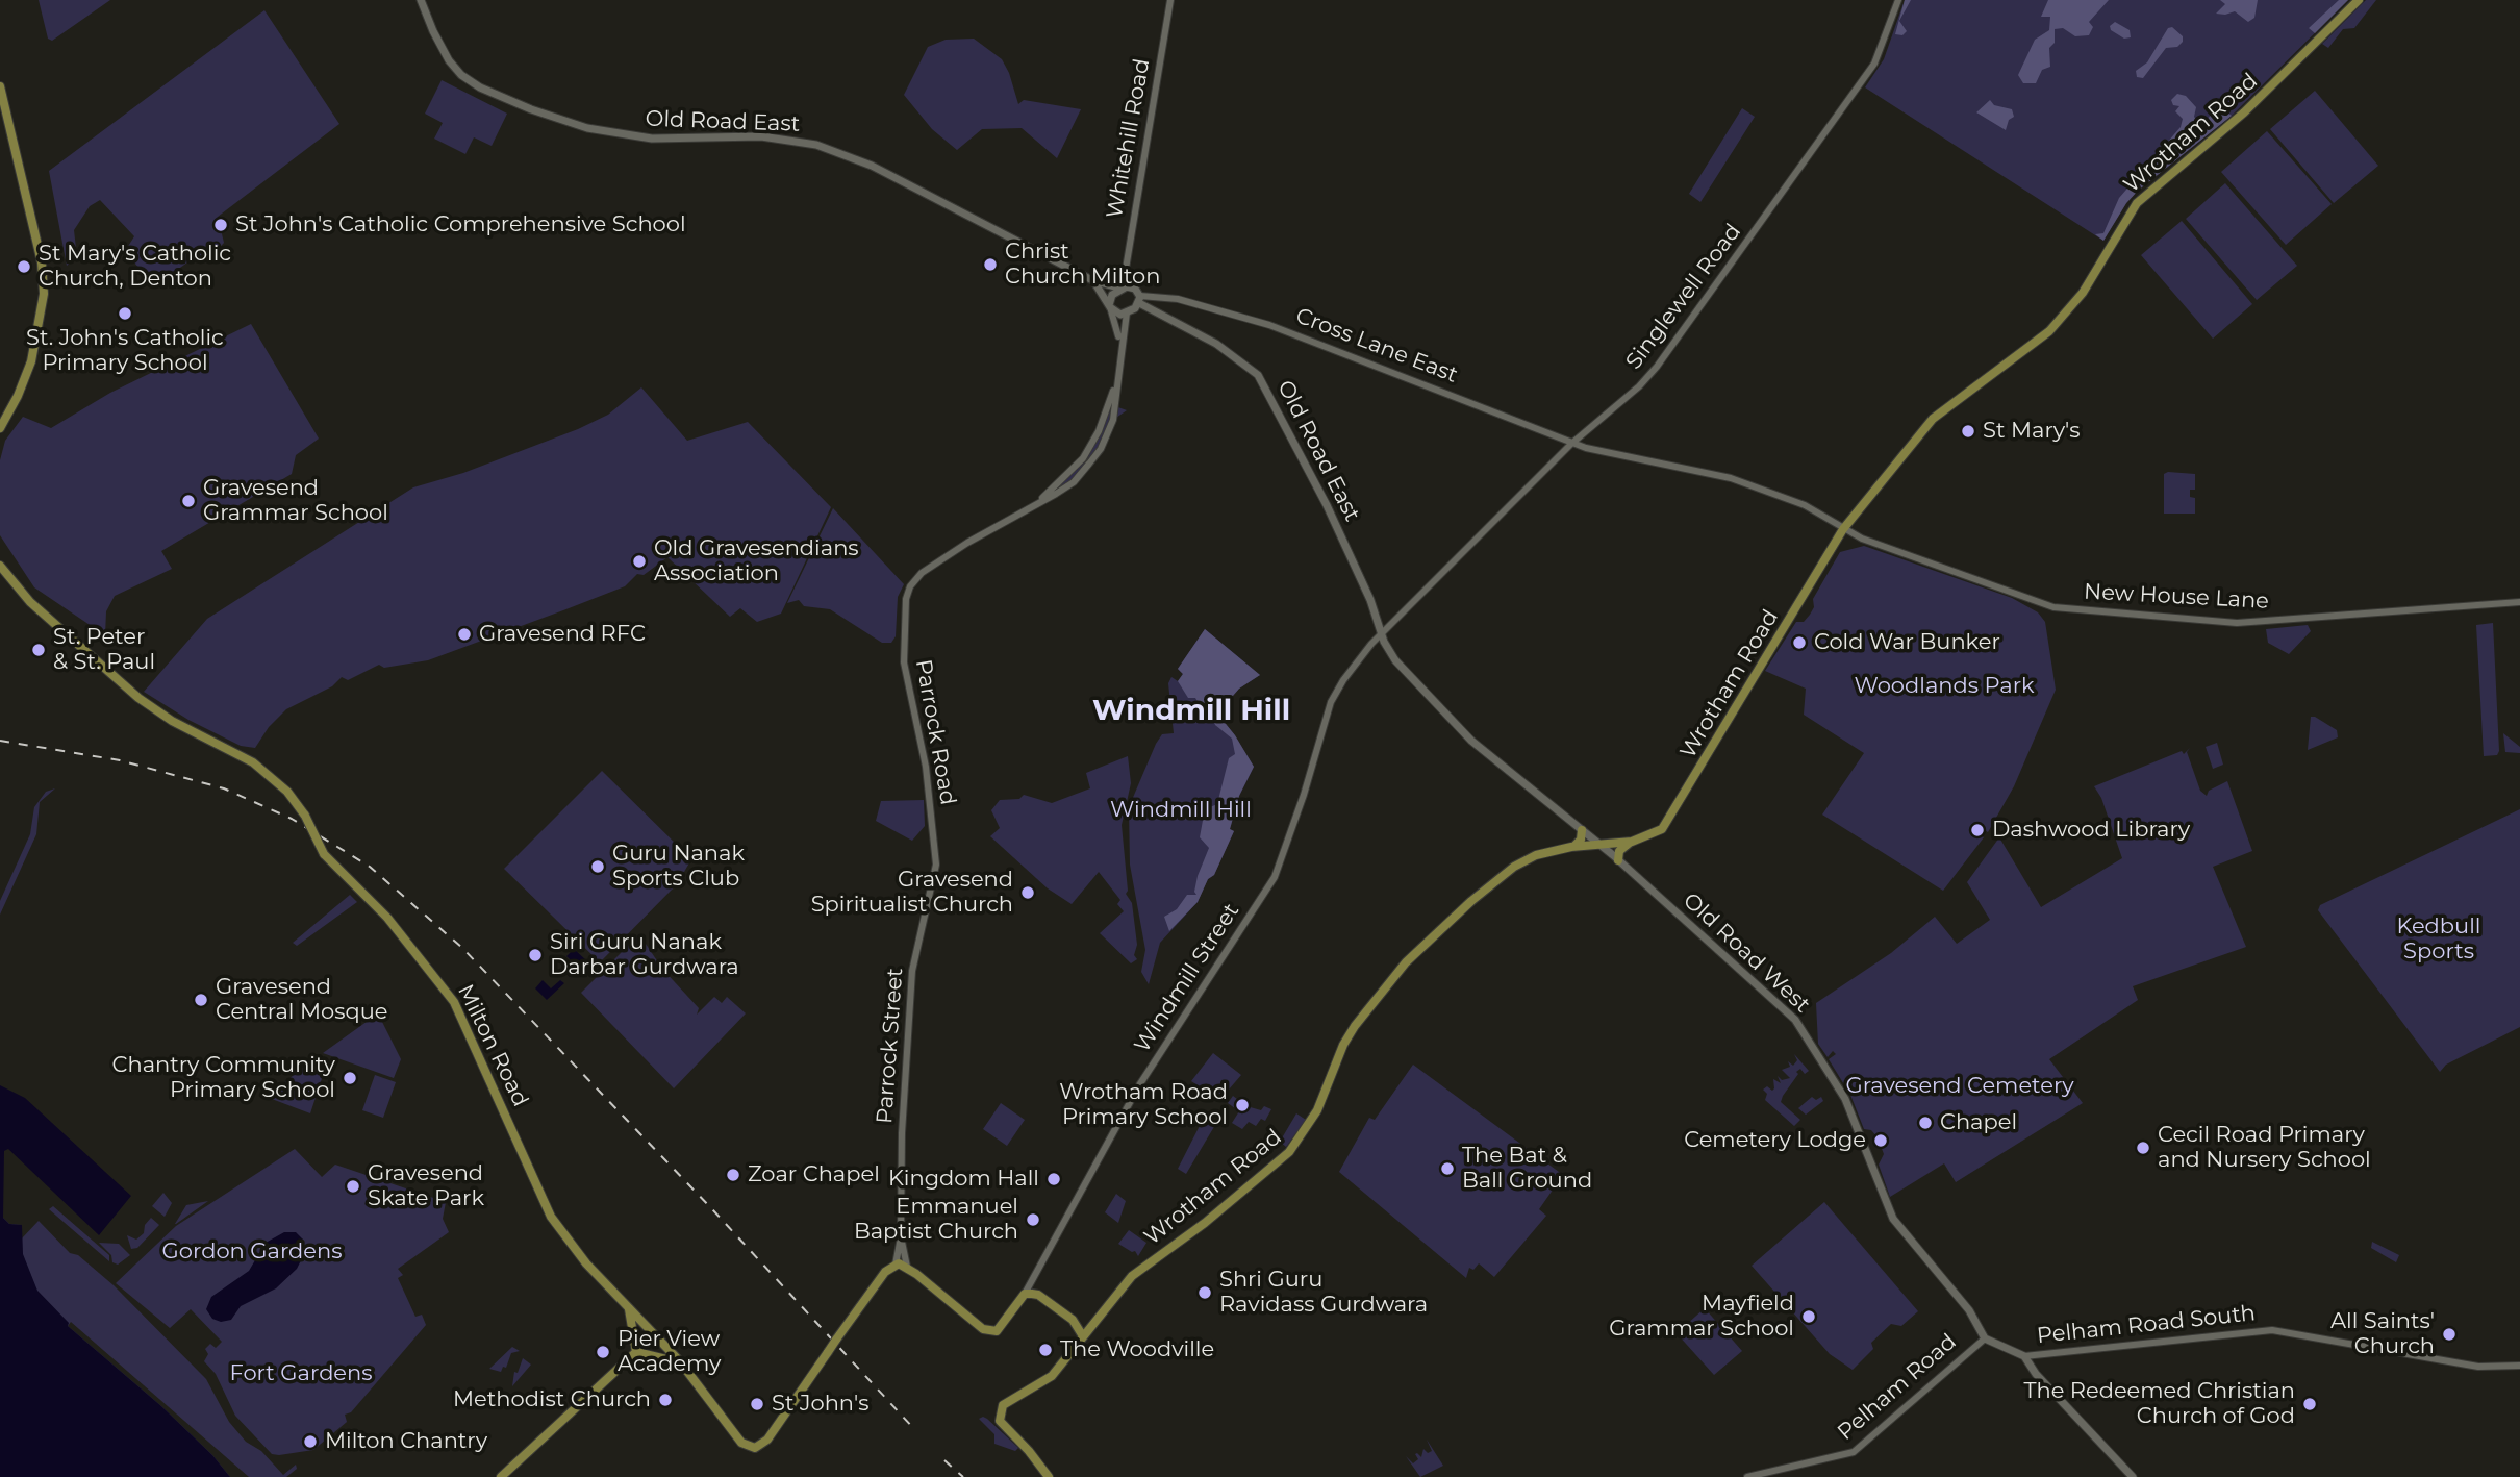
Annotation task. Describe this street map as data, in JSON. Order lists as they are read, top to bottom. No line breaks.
{"streets":{"main road":["Old Road East","Wrotham Road","Old Road West","Windmill Street","Milton Road"],"street":["Whitehill Road","Singlewell Road","Cross Lane East","New House Lane","Parrock Road","Parrock Street","Pelham Road South","Pelham Road"]},"crossings":[["Old Road East","Whitehill Road"],["Old Road East","Singlewell Road"],["Old Road East","Cross Lane East"],["Old Road East","Old Road West"],["Old Road East","Windmill Street"],["Wrotham Road","Cross Lane East"],["Wrotham Road","New House Lane"],["Wrotham Road","Old Road West"],["Singlewell Road","Cross Lane East"],["Singlewell Road","Old Road West"],["Singlewell Road","Windmill Street"],["Cross Lane East","New House Lane"],["Parrock Road","Parrock Street"],["Old Road West","Windmill Street"],["Old Road West","Pelham Road"],["Windmill Street","Parrock Street"],["Milton Road","Parrock Street"]],"districts":["Windmill Hill"],"parks":["Woodlands Park","Windmill Hill","Kedbull Sports","Gravesend Cemetery","Gordon Gardens","Fort Gardens"],"places":["St John's Catholic Comprehensive School","Christ Church Milton","St Mary's Catholic Church, Denton","St. John's Catholic Primary School","St Mary's","Gravesend Grammar School","Old Gravesendians Association","Gravesend RFC","Cold War Bunker","St. Peter & St. Paul","Dashwood Library","Guru Nanak Sports Club","Gravesend Spiritualist Church","Siri Guru Nanak Darbar Gurdwara","Gravesend Central Mosque","Chantry Community Primary School","Wrotham Road Primary School","Chapel","Cemetery Lodge","Cecil Road Primary and Nursery School","The Bat & Ball Ground","Zoar Chapel","Kingdom Hall","Gravesend Skate Park","Emmanuel Baptist Church","Shri Guru Ravidass Gurdwara","Mayfield Grammar School","All Saints' Church","The Woodville","Pier View Academy","Methodist Church","St John's","The Redeemed Christian Church of God","Milton Chantry"]}
